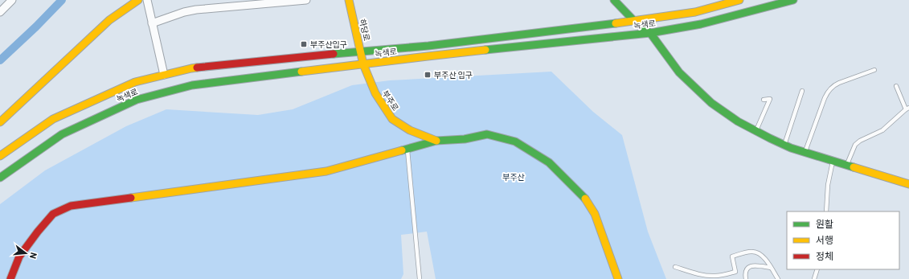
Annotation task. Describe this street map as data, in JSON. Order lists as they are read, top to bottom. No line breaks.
{"streets":{"main road":["녹색로","하당로","부주로"]},"crossings":[["녹색로","하당로"],["녹색로","부주로"],["하당로","부주로"]],"parks":["부주산"],"places":{"transit":["부주산입구","부주산 입구"]},"legend":["원활","서행","정체"],"north":"right"}
